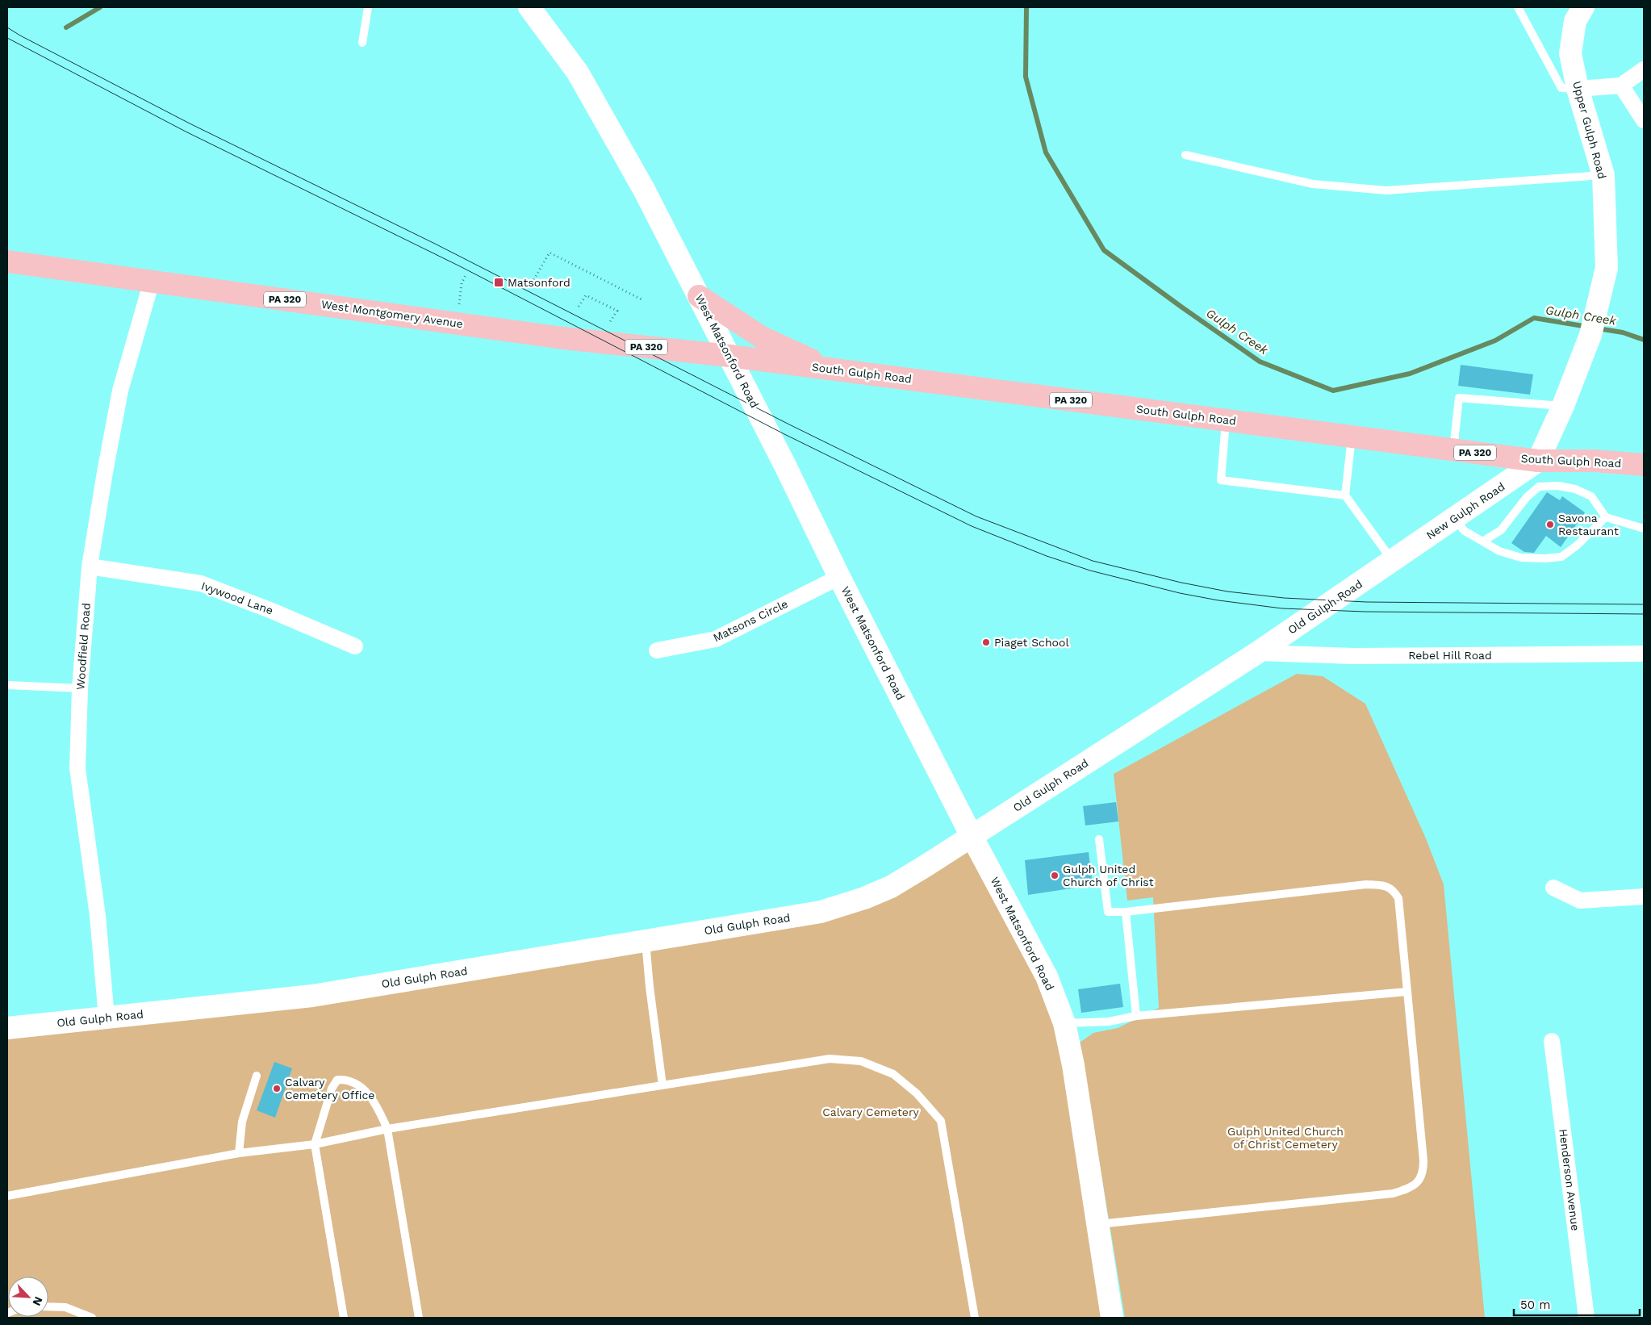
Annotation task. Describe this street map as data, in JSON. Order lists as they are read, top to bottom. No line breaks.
{"streets":{"main road":["PA 320","West Montgomery Avenue","South Gulph Road"],"street":["Upper Gulph Road","West Matsonford Road","New Gulph Road","Ivywood Lane","Old Gulph Road","Matsons Circle","Woodfield Road","Rebel Hill Road","Henderson Avenue"]},"crossings":[["Upper Gulph Road","South Gulph Road"],["Upper Gulph Road","New Gulph Road"],["West Montgomery Avenue","West Matsonford Road"],["West Montgomery Avenue","South Gulph Road"],["West Montgomery Avenue","Woodfield Road"],["West Matsonford Road","South Gulph Road"],["West Matsonford Road","Old Gulph Road"],["West Matsonford Road","Matsons Circle"],["South Gulph Road","New Gulph Road"],["New Gulph Road","Old Gulph Road"],["Ivywood Lane","Woodfield Road"],["Old Gulph Road","Woodfield Road"],["Old Gulph Road","Rebel Hill Road"]],"water":["Gulph Creek"],"parks":["Calvary Cemetery","Gulph United Church of Christ Cemetery"],"places":{"transit":["Matsonford"],"other":["Savona Restaurant","Piaget School","Gulph United Church of Christ","Calvary Cemetery Office"]},"scale_bar":"50 m","north":"bottom right"}
